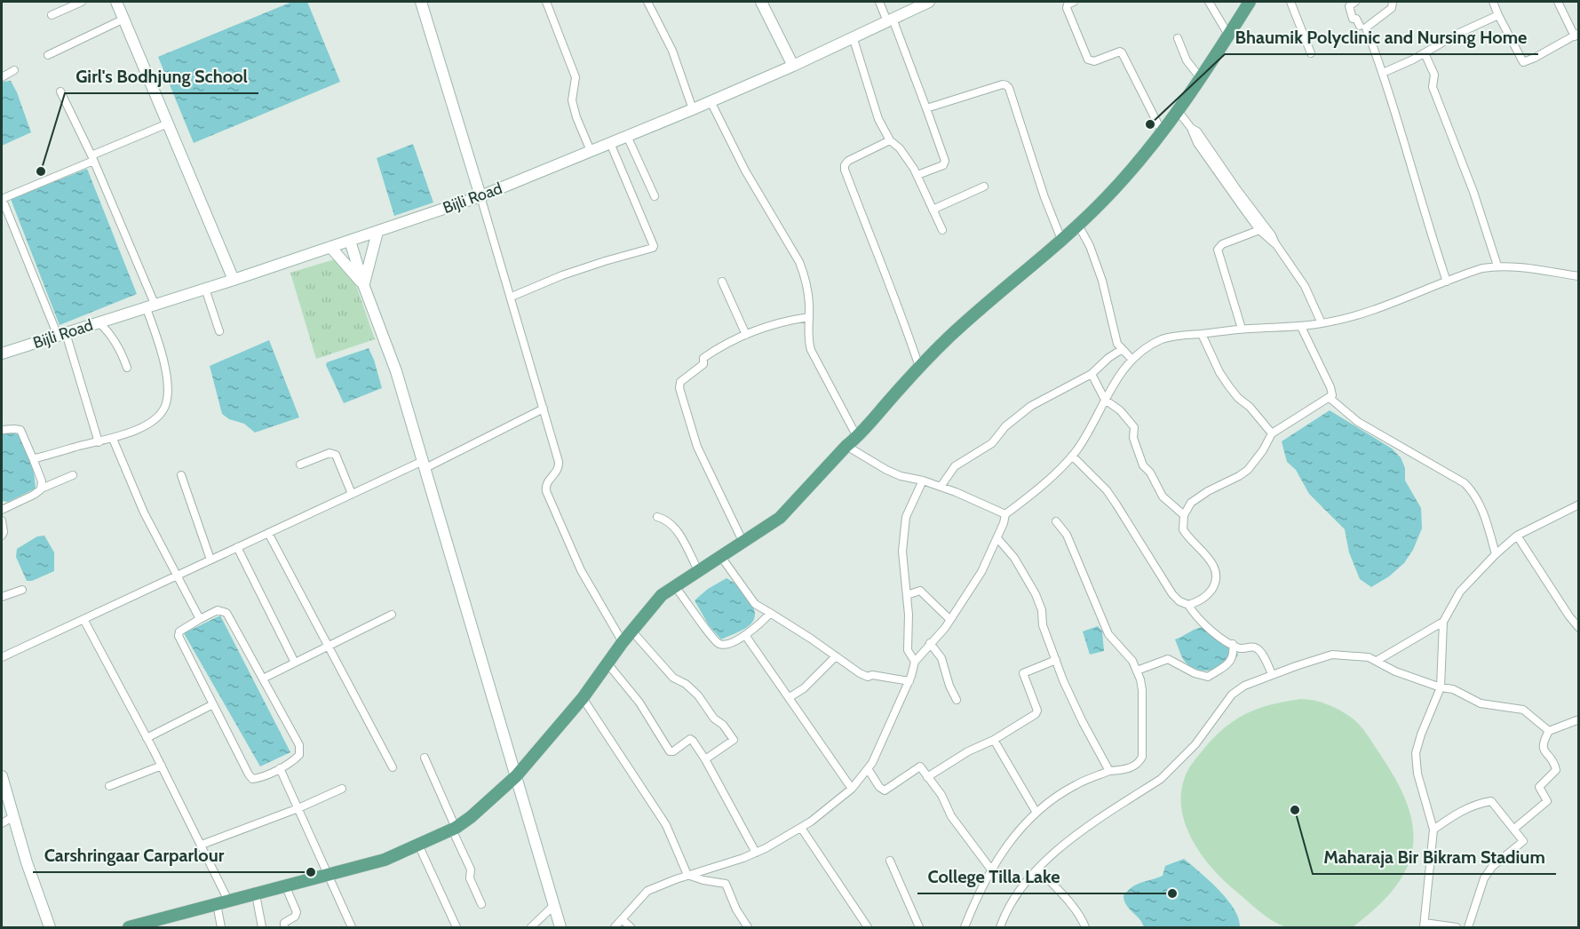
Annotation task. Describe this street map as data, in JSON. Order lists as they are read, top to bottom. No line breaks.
{"streets":{"street":["Bijli Road"]},"places":["Bhaumik Polyclinic and Nursing Home","Girl's Bodhjung School","Maharaja Bir Bikram Stadium","Carshringaar Carparlour","College Tilla Lake"]}
